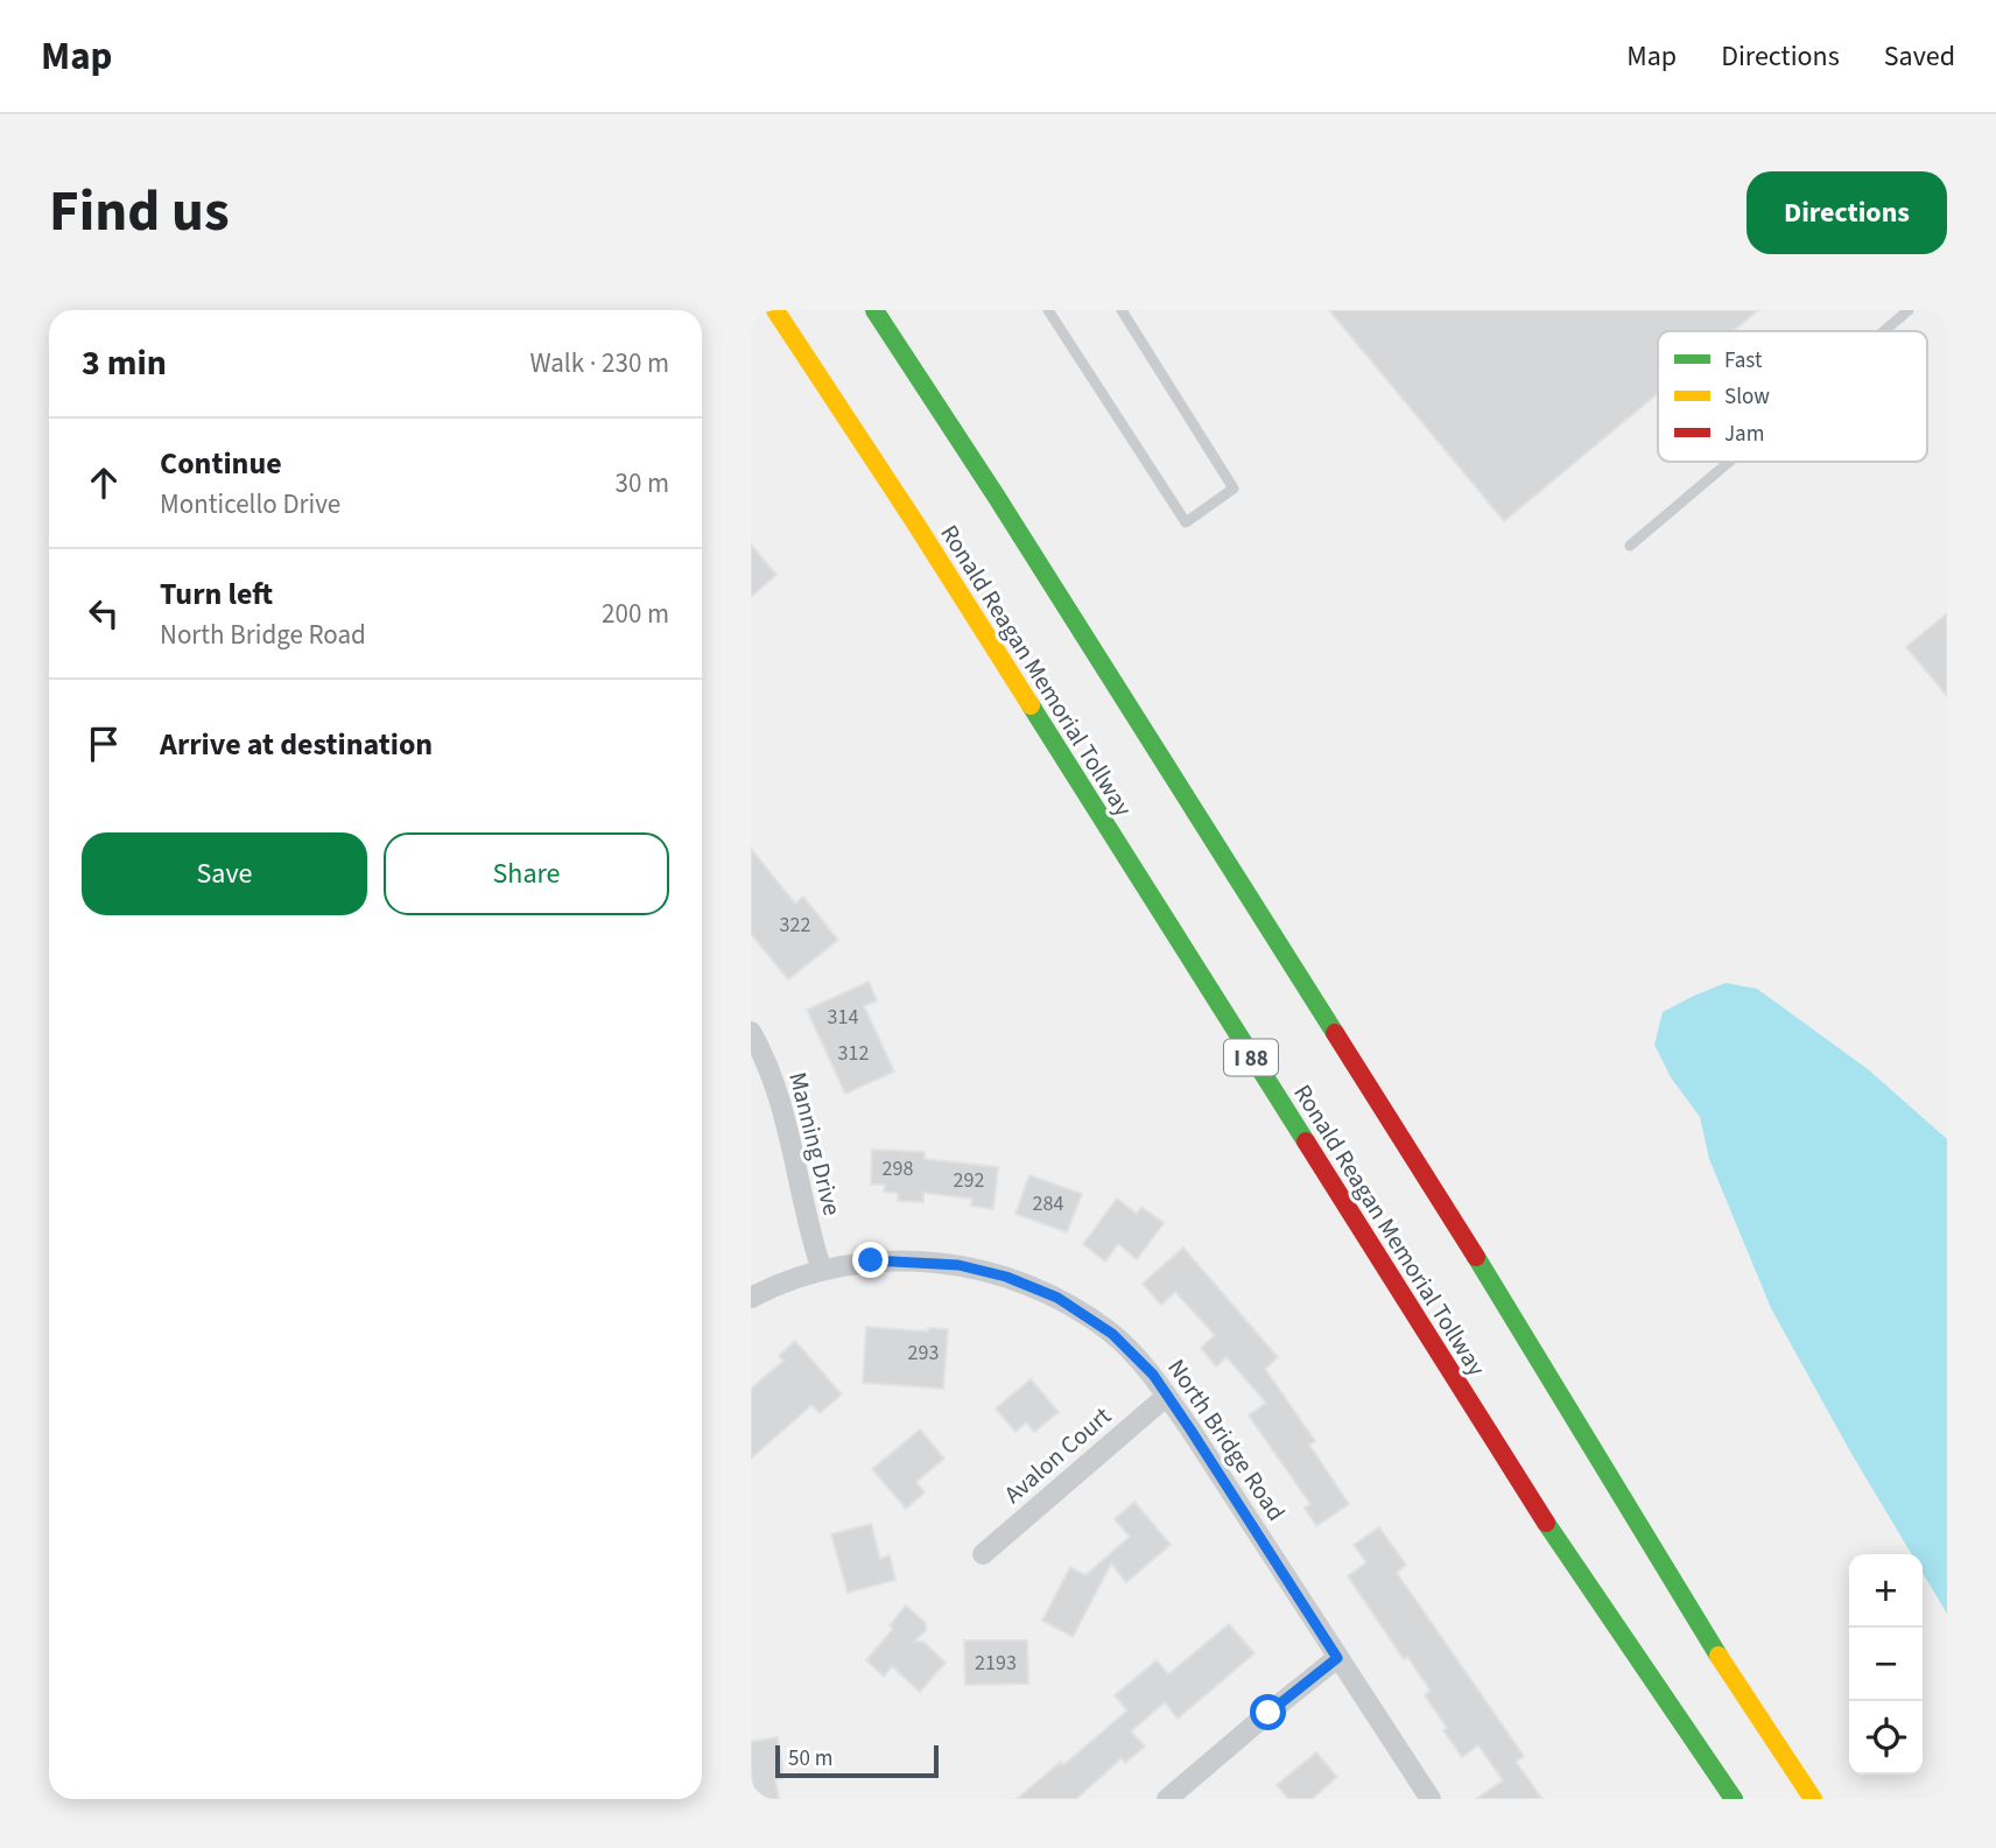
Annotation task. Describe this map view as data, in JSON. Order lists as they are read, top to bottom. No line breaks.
{"streets":{"highway":["Ronald Reagan Memorial Tollway","I 88"],"street":["Manning Drive","North Bridge Road","Avalon Court"]},"crossings":[["Manning Drive","North Bridge Road"],["North Bridge Road","Avalon Court"]],"house_numbers":["322","314","312","298","292","284","293","2193"],"legend":["Fast","Slow","Jam"],"scale_bar":"50 m","page":{"header":"Map","nav":["Map","Directions","Saved"],"title":"Find us","buttons":["Directions",["Save","Share"]],"heading":["3 min","Walk · 230 m"],"list":[["Continue","Monticello Drive","30 m"],["Turn left","North Bridge Road","200 m"],"Arrive at destination"],"map_buttons":["+","−"],"scale":"50 m"}}
